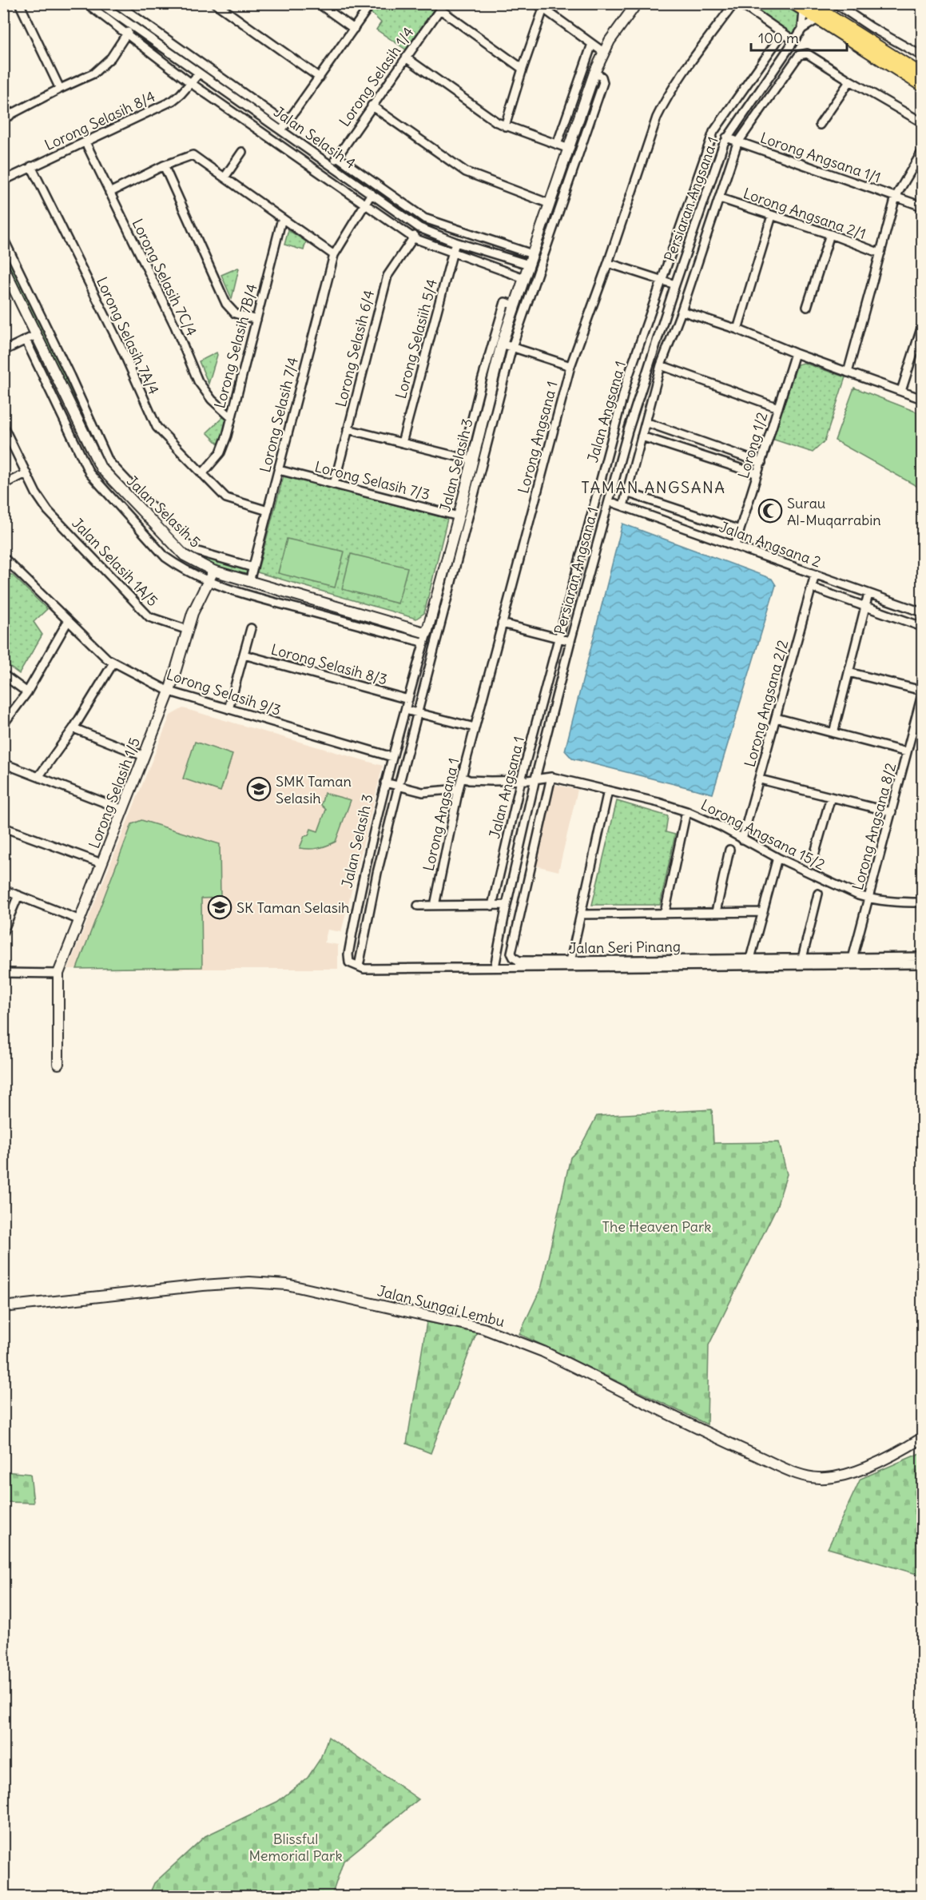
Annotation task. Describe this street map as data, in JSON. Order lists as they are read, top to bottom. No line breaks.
{"streets":{"street":["Lorong Selasih 1/4","Lorong Selasih 8/4","Jalan Selasih 4","Lorong Angsana 1/1","Persiaran Angsana 1","Lorong Angsana 2/1","Lorong Selasih 7C/4","Lorong Selasih 7A/4","Lorong Selasiih 5/4","Lorong Selasih 7B/4","Lorong Selasih 6/4","Jalan Angsana 1","Lorong Selasih 7/4","Lorong Angsana 1","Lorong 1/2","Jalan Selasih 3","Lorong Selasih 7/3","Jalan Selasih 5","Jalan Angsana 2","Jalan Selasih 1A/5","Lorong Selasih 8/3","Lorong Selasih 9/3","Lorong Angsana 2/2","Lorong Selasih 1/5","Lorong Angsana 8/2","Lorong Angsana 15/2","Jalan Seri Pinang","Jalan Sungai Lembu"]},"crossings":[["Lorong Selasih 1/4","Jalan Selasih 4"],["Lorong Selasih 8/4","Jalan Selasih 4"],["Lorong Selasih 8/4","Lorong Selasih 7C/4"],["Lorong Selasih 8/4","Lorong Selasih 7A/4"],["Jalan Selasih 4","Lorong Selasiih 5/4"],["Jalan Selasih 4","Lorong Selasih 6/4"],["Jalan Selasih 4","Lorong Selasih 7/4"],["Jalan Selasih 4","Jalan Selasih 3"],["Lorong Angsana 1/1","Lorong Angsana 2/1"],["Lorong Angsana 1/1","Jalan Angsana 2"],["Persiaran Angsana 1","Jalan Angsana 2"],["Persiaran Angsana 1","Lorong Angsana 15/2"],["Persiaran Angsana 1","Jalan Seri Pinang"],["Lorong Selasih 7C/4","Lorong Selasih 7B/4"],["Lorong Selasih 7A/4","Lorong Selasih 7B/4"],["Lorong Selasih 7A/4","Lorong Selasih 7/4"],["Lorong Selasih 6/4","Lorong Selasih 7/3"],["Jalan Angsana 1","Lorong Angsana 15/2"],["Lorong Selasih 7/4","Lorong Selasih 7/3"],["Lorong Selasih 7/4","Jalan Selasih 5"],["Lorong Angsana 1","Lorong Angsana 15/2"],["Lorong 1/2","Jalan Angsana 2"],["Jalan Selasih 3","Lorong Selasih 7/3"],["Jalan Selasih 3","Jalan Selasih 5"],["Jalan Selasih 3","Lorong Selasih 8/3"],["Jalan Selasih 3","Lorong Selasih 9/3"],["Jalan Selasih 3","Jalan Seri Pinang"],["Jalan Selasih 5","Lorong Selasih 1/5"],["Jalan Angsana 2","Lorong Angsana 2/2"],["Jalan Selasih 1A/5","Lorong Selasih 1/5"],["Lorong Selasih 9/3","Lorong Selasih 1/5"],["Lorong Angsana 2/2","Lorong Angsana 15/2"],["Lorong Angsana 8/2","Lorong Angsana 15/2"],["Lorong Angsana 8/2","Jalan Seri Pinang"],["Lorong Angsana 15/2","Jalan Seri Pinang"]],"districts":["TAMAN ANGSANA"],"parks":["The Heaven Park","Blissful Memorial Park"],"places":{"mosque":["Surau Al-Muqarrabin"],"school or university":["SMK Taman Selasih","SK Taman Selasih"]},"scale_bar":"100 m"}
